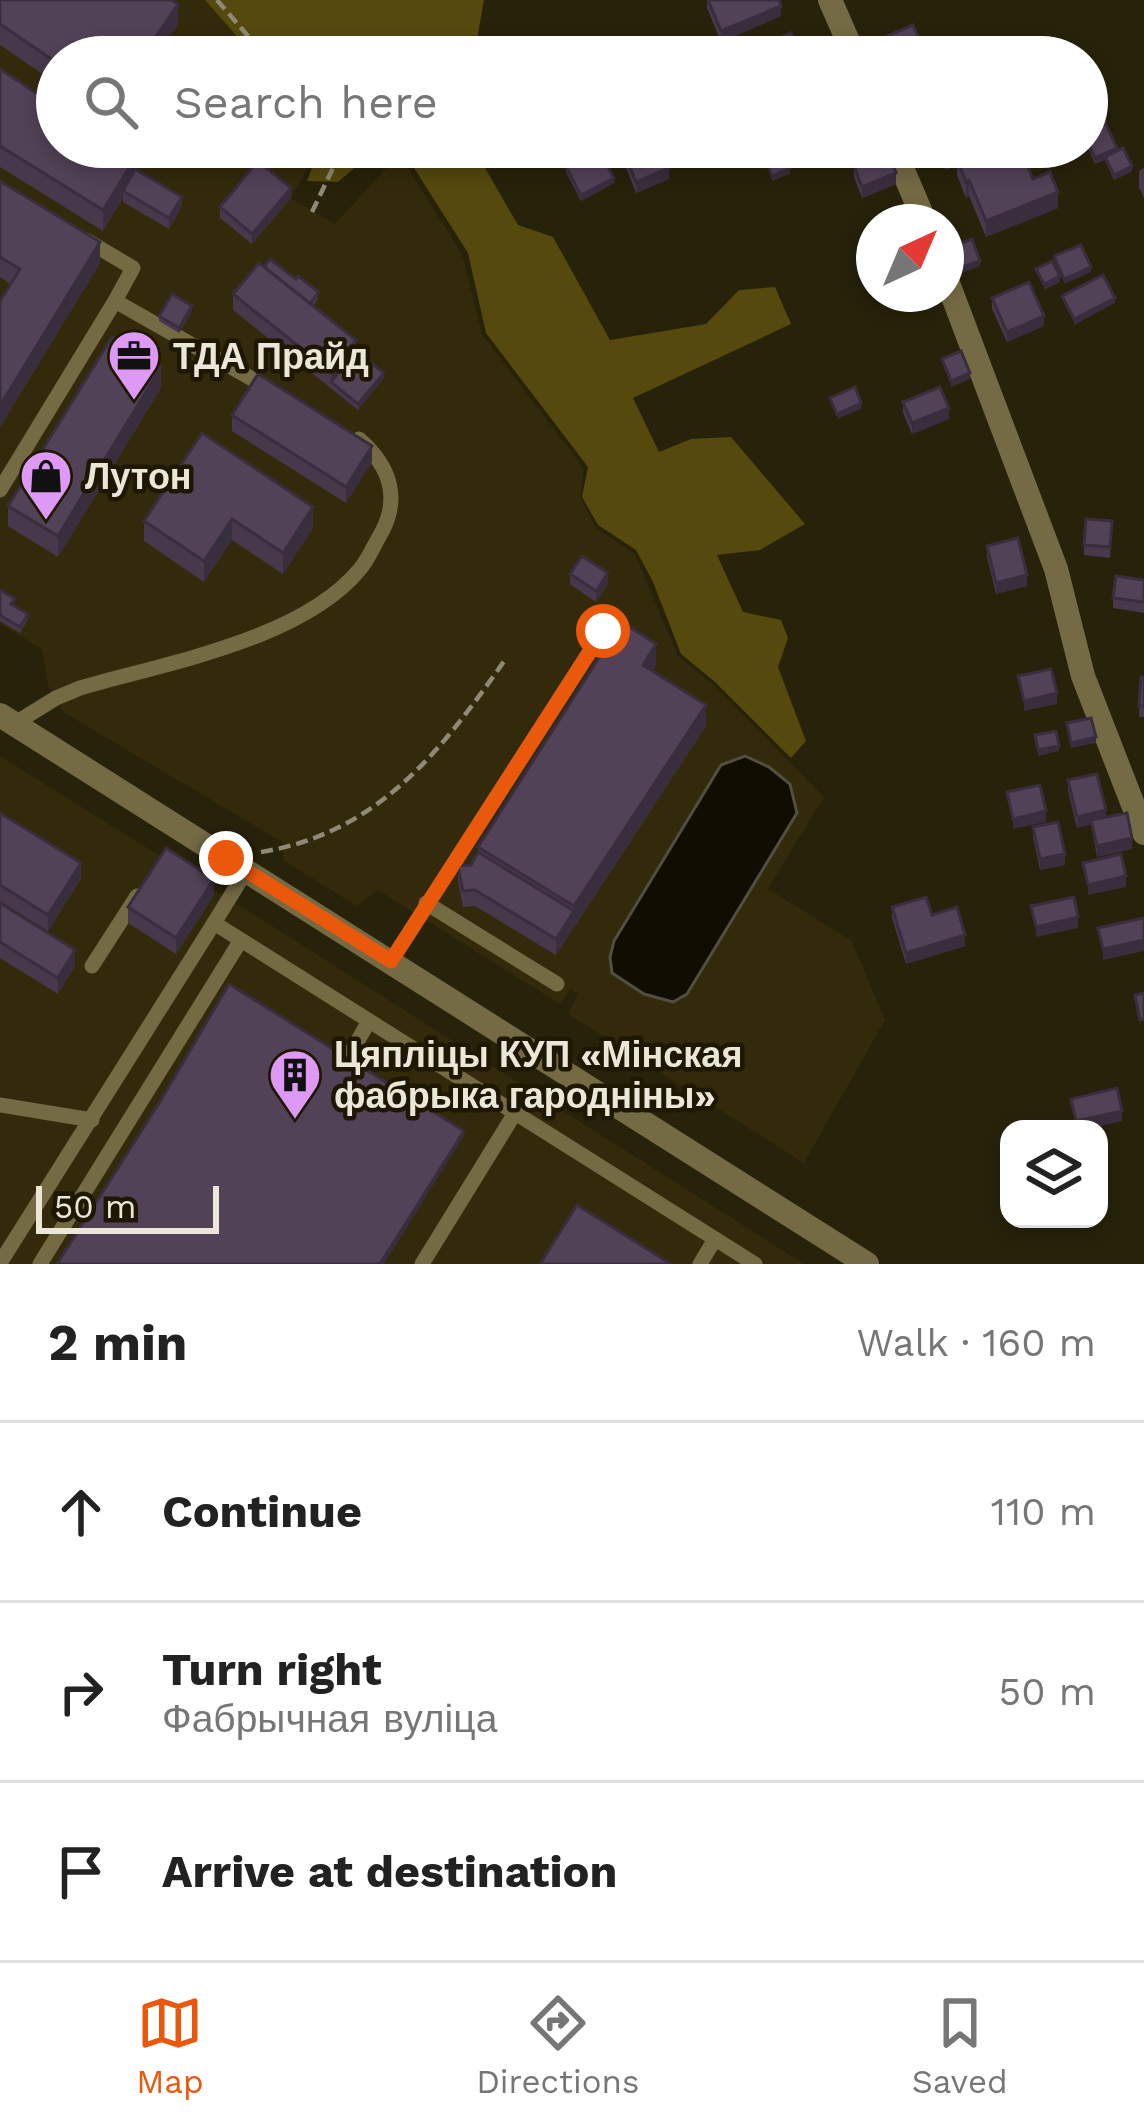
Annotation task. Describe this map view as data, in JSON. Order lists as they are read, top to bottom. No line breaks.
{"places":{"office":["ТДА Прайд"],"shop":["Лутон"],"building":["Цяпліцы КУП «Мінская фабрыка гародніны»"]},"scale_bar":"50 m","north":"top right","page":{"search":"Search here","scale":"50 m","heading":["2 min","Walk · 160 m"],"list":[["Continue","110 m"],["Turn right","Фабрычная вуліца","50 m"],"Arrive at destination"],"nav":["Map","Directions","Saved"]}}
